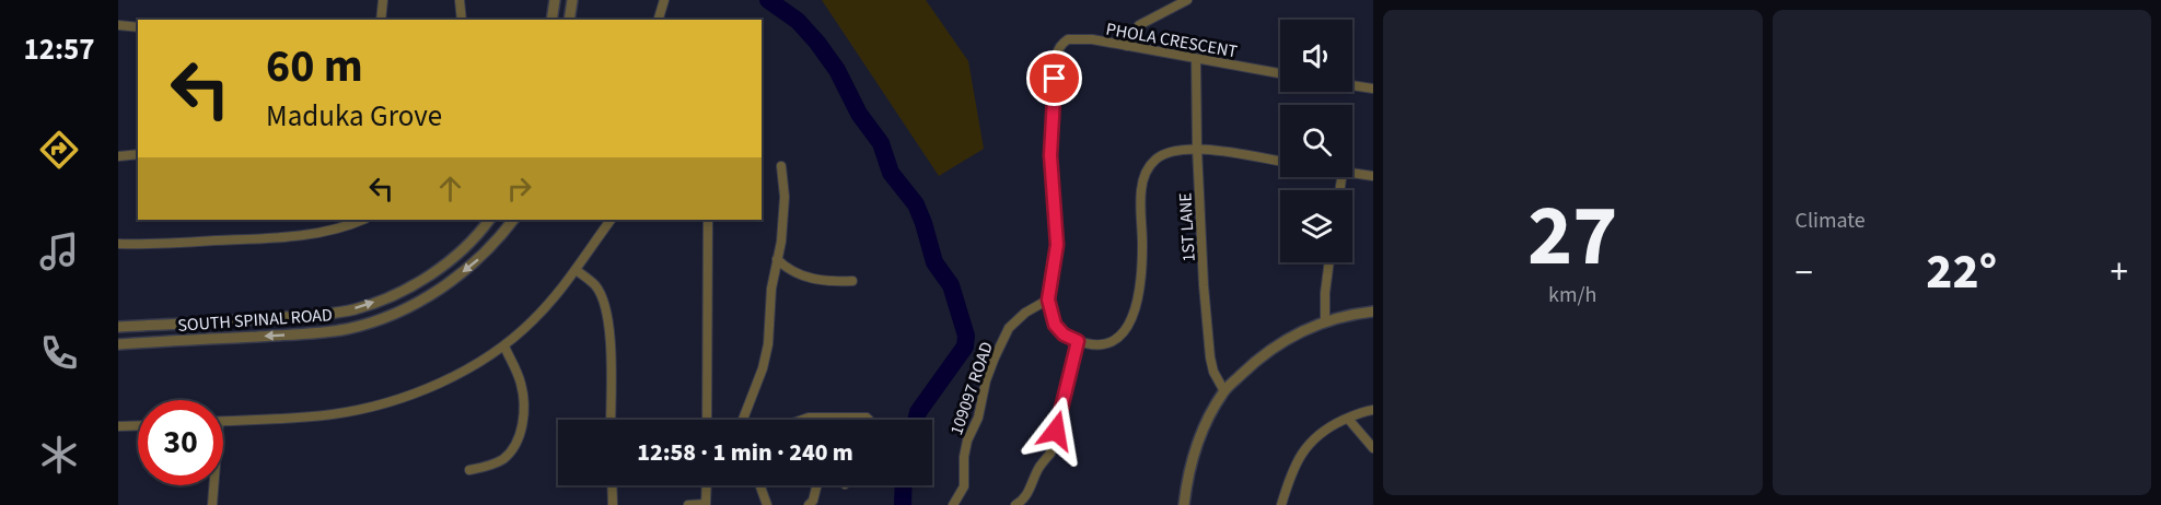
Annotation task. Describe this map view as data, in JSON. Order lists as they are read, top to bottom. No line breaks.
{"streets":{"street":["PHOLA CRESCENT","1ST LANE","SOUTH SPINAL ROAD","109097 ROAD"]},"crossings":[["PHOLA CRESCENT","1ST LANE"],["PHOLA CRESCENT","109097 ROAD"]],"page":{"tabs":"12:57","tile":[["27","km/h"],"Climate"],"turn":["60 m","Maduka Grove"],"heat":["−","22°","+"],"limit":"30","trip":"12:58 · 1 min · 240 m"}}
